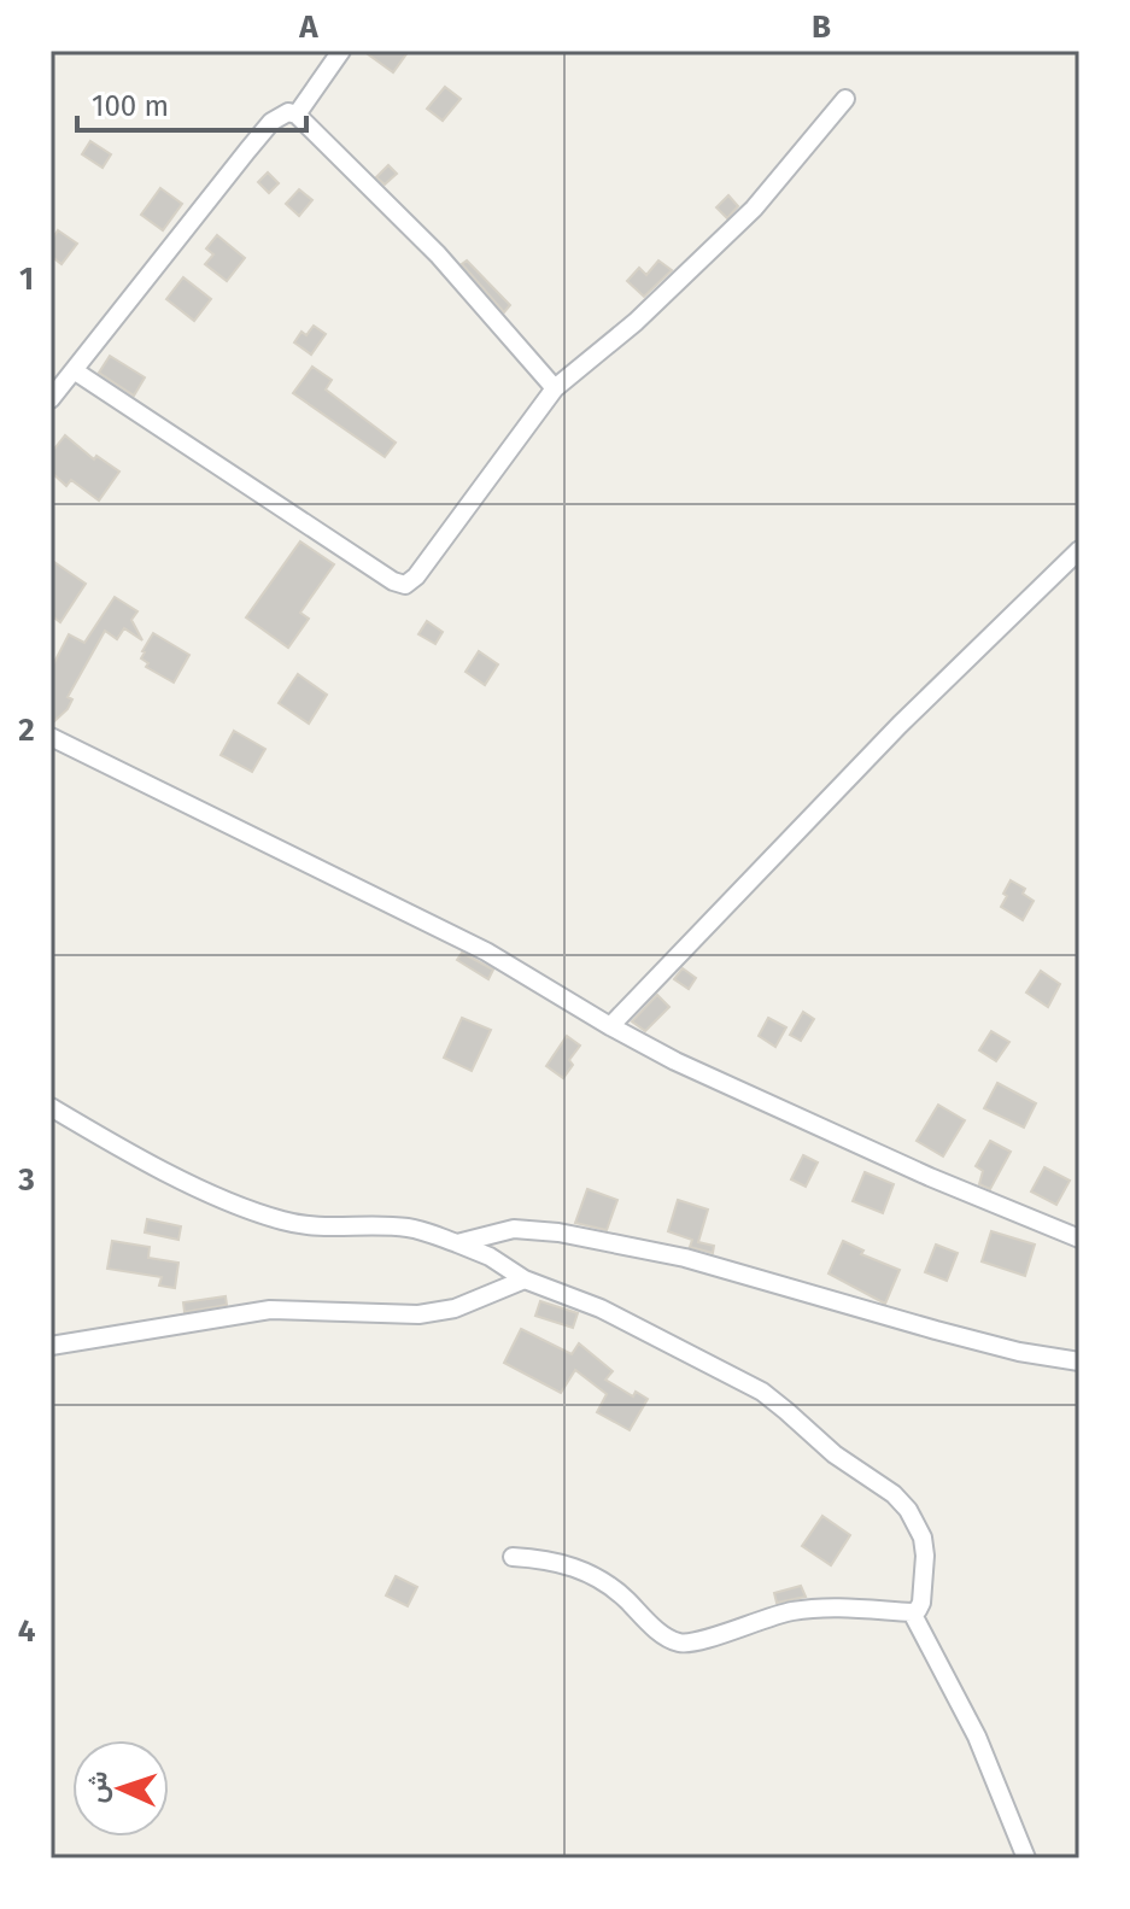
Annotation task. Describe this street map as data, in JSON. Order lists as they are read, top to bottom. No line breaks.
{"scale_bar":"100 m","north":"left","grid":{"columns":["A","B"],"rows":["1","2","3","4"]}}
